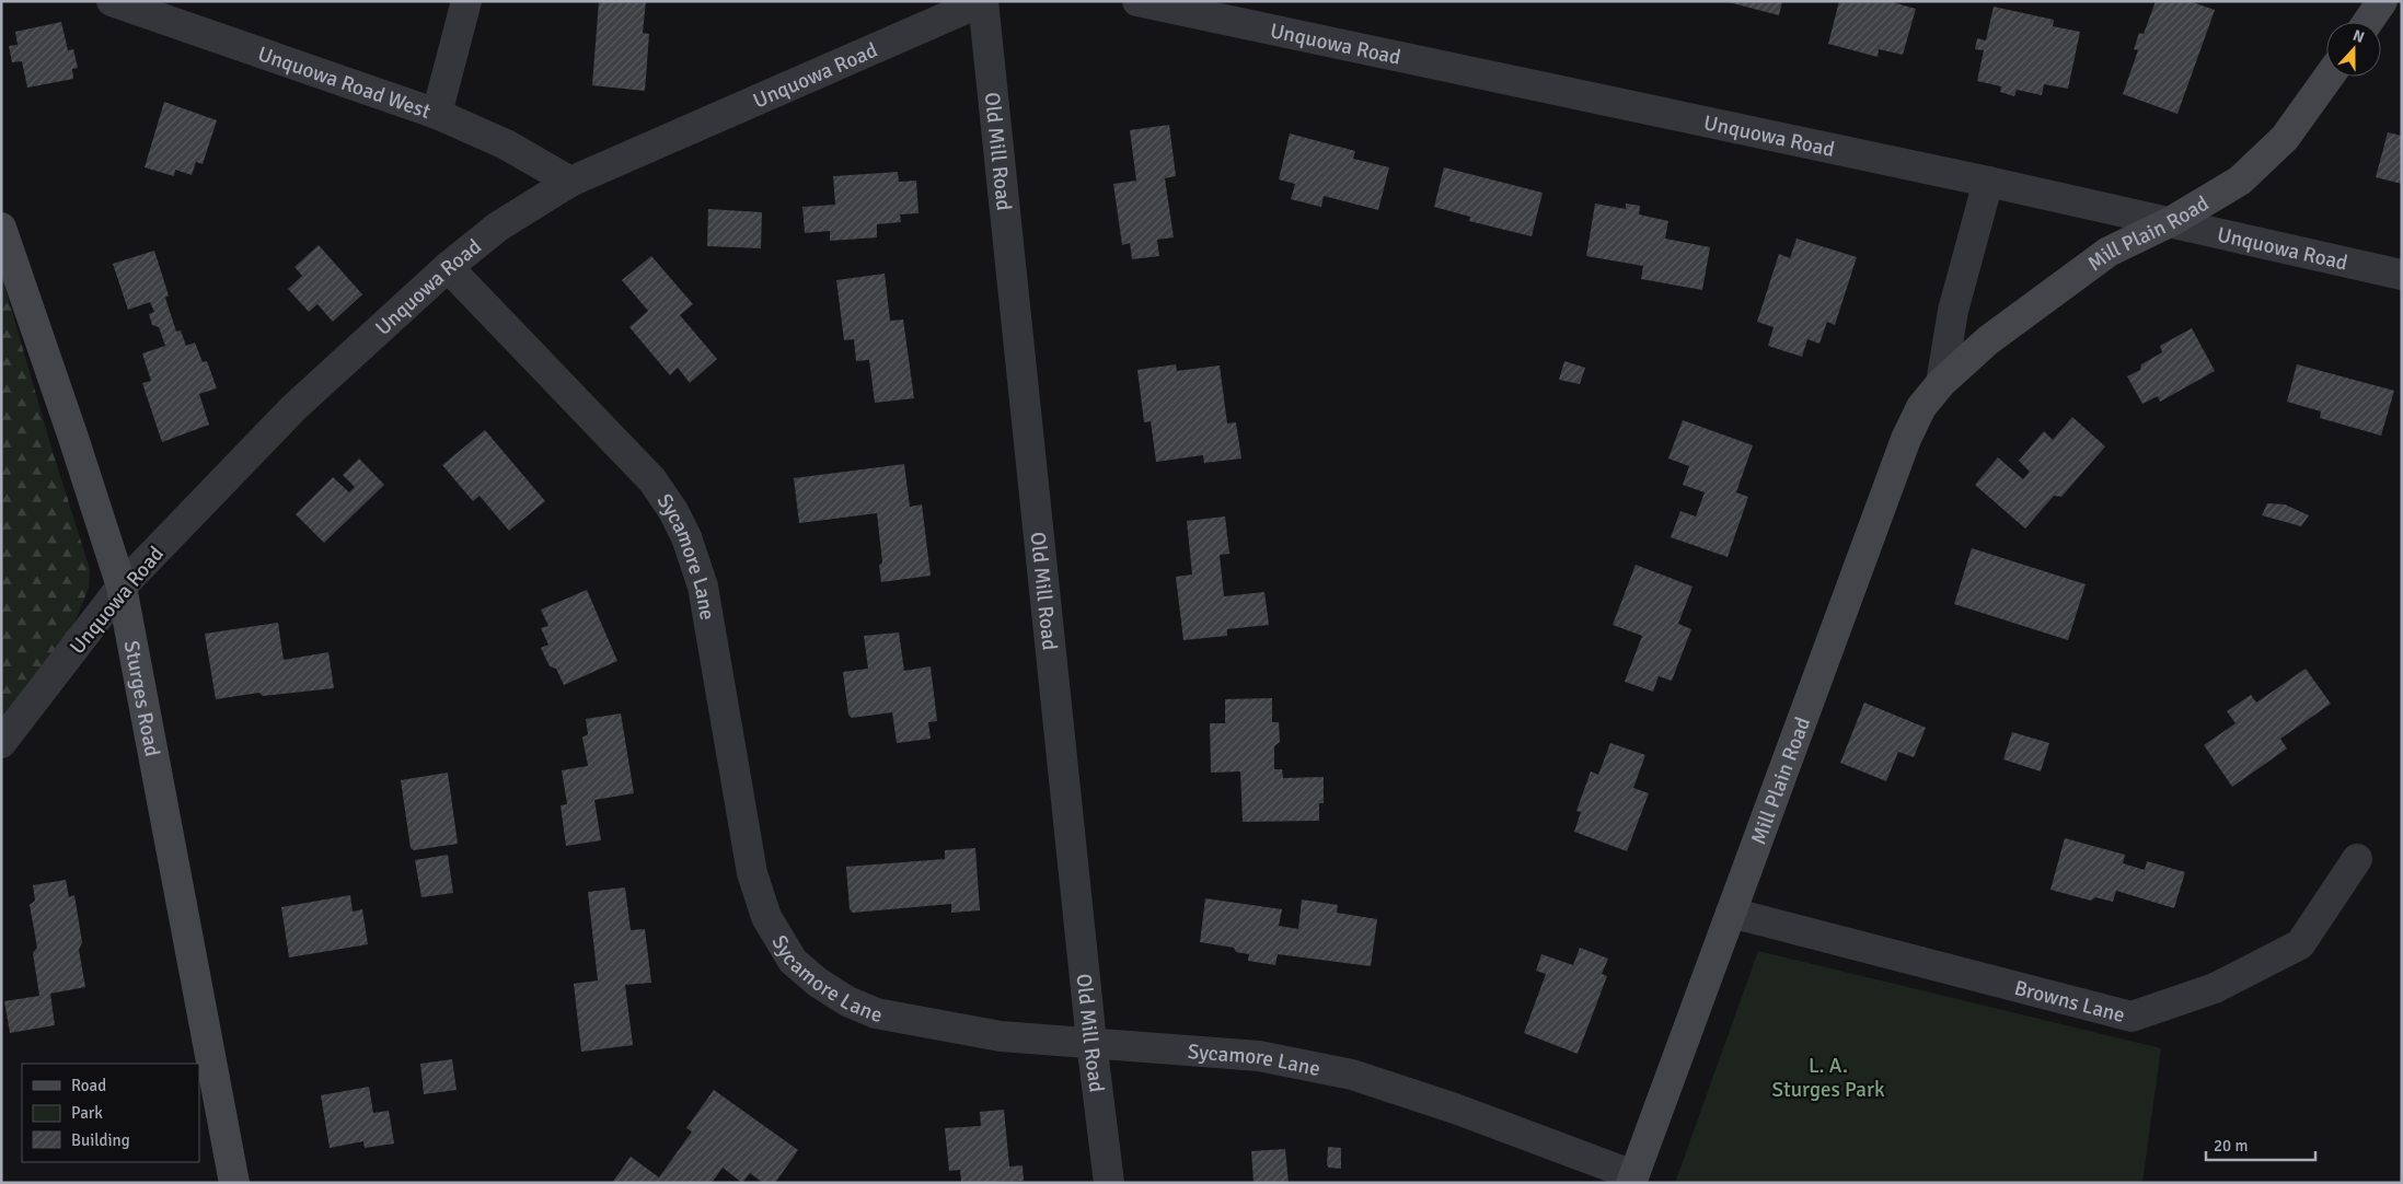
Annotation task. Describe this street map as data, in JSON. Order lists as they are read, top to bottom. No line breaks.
{"streets":{"main road":["Mill Plain Road","Sturges Road"],"street":["Unquowa Road","Unquowa Road West","Old Mill Road","Sycamore Lane","Browns Lane"]},"crossings":[["Unquowa Road","Unquowa Road West"],["Unquowa Road","Old Mill Road"],["Unquowa Road","Mill Plain Road"],["Unquowa Road","Sycamore Lane"],["Unquowa Road","Sturges Road"],["Old Mill Road","Sycamore Lane"],["Mill Plain Road","Sycamore Lane"],["Mill Plain Road","Browns Lane"]],"parks":["L. A. Sturges Park"],"legend":["Road","Park","Building"],"scale_bar":"20 m","north":"top"}
